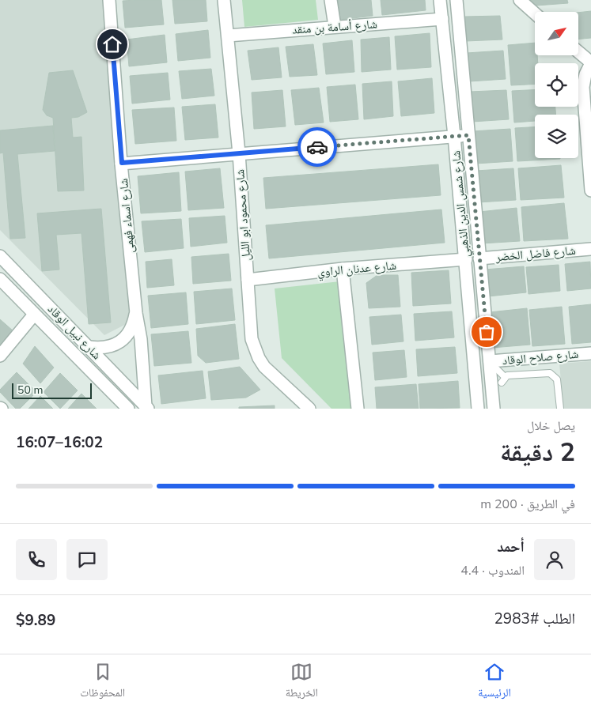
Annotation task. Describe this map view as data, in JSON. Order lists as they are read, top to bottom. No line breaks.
{"streets":{"street":["شارع أسامة بن منقد","شارع شمس الدين الذهبي","شارع محمود ابو الليل","شارع اسماء فهمى","شارع فاضل الخضر","شارع عدنان الراوي","شارع نبيل الوقاد","شارع صلاح الوقاد"]},"crossings":[["شارع أسامة بن منقد","شارع شمس الدين الذهبي"],["شارع أسامة بن منقد","شارع محمود ابو الليل"],["شارع شمس الدين الذهبي","شارع فاضل الخضر"],["شارع شمس الدين الذهبي","شارع عدنان الراوي"],["شارع شمس الدين الذهبي","شارع صلاح الوقاد"],["شارع محمود ابو الليل","شارع عدنان الراوي"],["شارع اسماء فهمى","شارع نبيل الوقاد"]],"scale_bar":"50 m","north":"top right","page":{"scale":"50 m","heading":["2 دقيقة","يصل خلال","16:02–16:07"],"panel":["أحمد","المندوب · 4.4","الطلب #2983","$9.89"],"bar":"في الطريق · 200 m","tabs":["الرئيسية","الخريطة","المحفوظات"]}}
